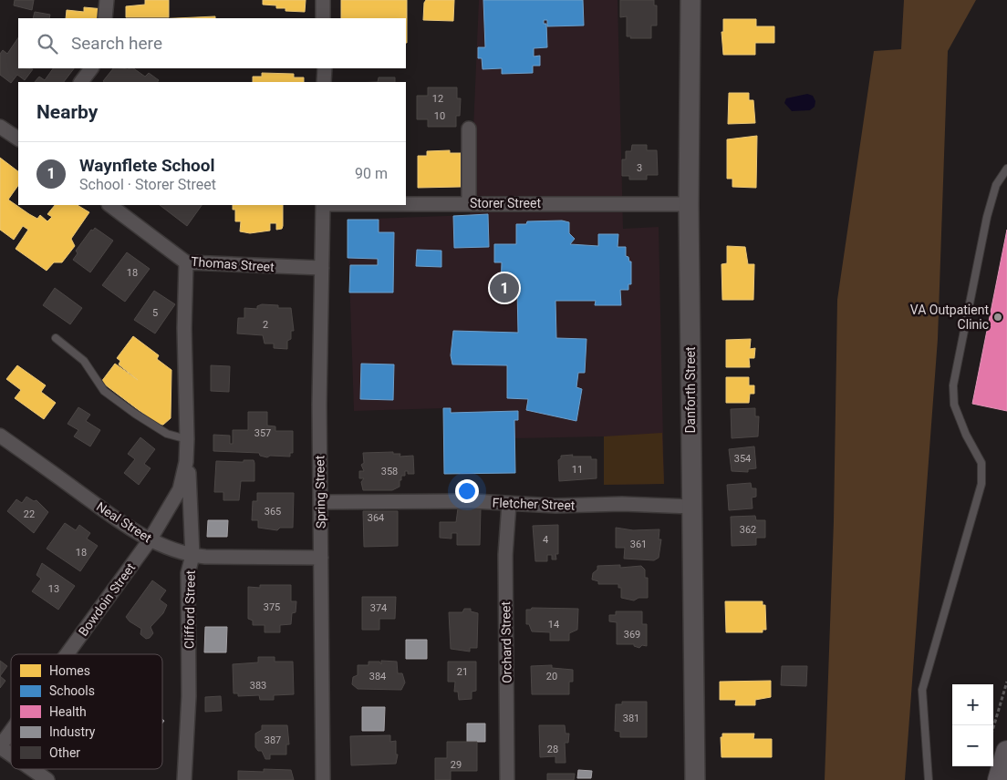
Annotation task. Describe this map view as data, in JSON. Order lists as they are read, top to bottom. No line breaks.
{"streets":{"street":["Storer Street","Thomas Street","Danforth Street","Spring Street","Fletcher Street","Neal Street","Bowdoin Street","Clifford Street","Orchard Street"]},"crossings":[["Storer Street","Danforth Street"],["Thomas Street","Spring Street"],["Thomas Street","Clifford Street"],["Danforth Street","Fletcher Street"],["Spring Street","Fletcher Street"],["Spring Street","Neal Street"],["Fletcher Street","Orchard Street"],["Neal Street","Bowdoin Street"],["Neal Street","Clifford Street"],["Bowdoin Street","Clifford Street"]],"places":["VA Outpatient Clinic"],"house_numbers":["12","10","3","18","5","2","357","354","11","358","365","22","364","362","4","361","18","13","375","374","14","369","21","384","20","383","381","387","28","29"],"legend":["Homes","Schools","Health","Industry","Other"],"page":{"search":"Search here","heading":"Nearby","list":[{"mark":"1","name":"Waynflete School","note":"School · Storer Street","value":"90 m"}],"pins":"1","map_buttons":["+","−"]}}
